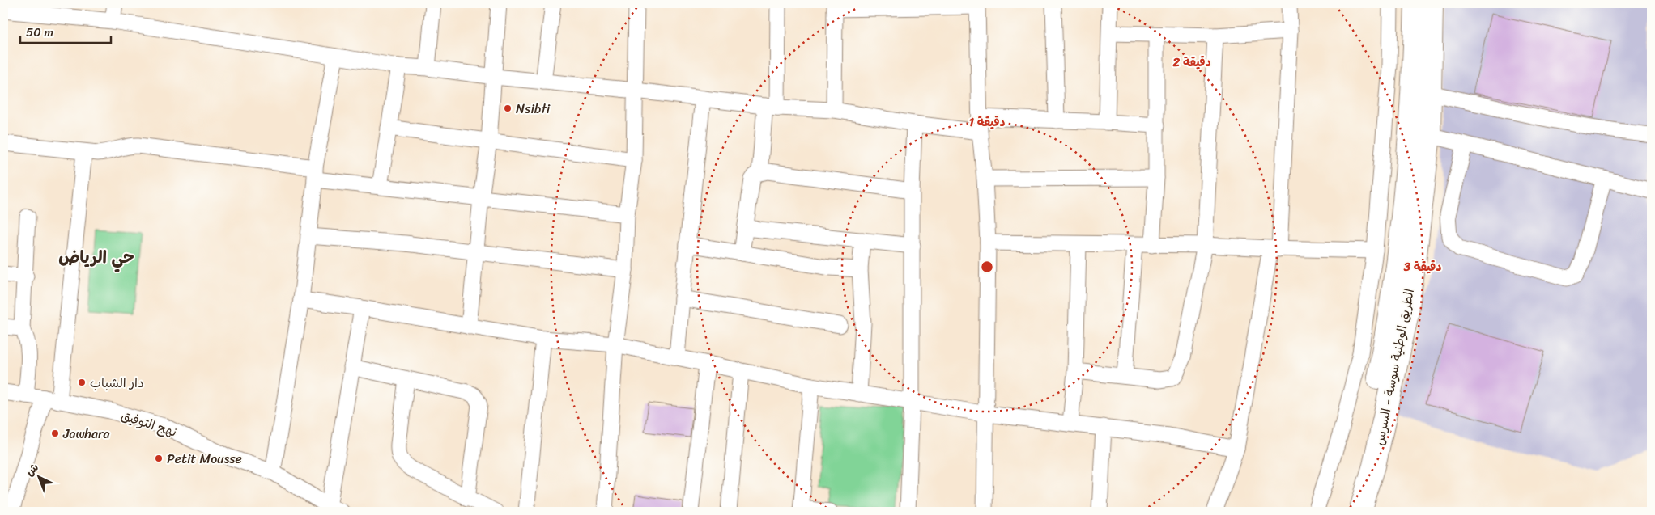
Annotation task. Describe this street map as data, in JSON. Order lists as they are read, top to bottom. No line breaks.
{"streets":{"highway":["الطريق الوطنية سوسة - السرس"],"street":["نهج التوفيق"]},"districts":["حي الرياض"],"places":["Nsibti","دار الشباب","Jawhara","Petit Mousse"],"scale_bar":"50 m","north":"top left","rings":["2 دقيقة","1 دقيقة","3 دقيقة"]}
